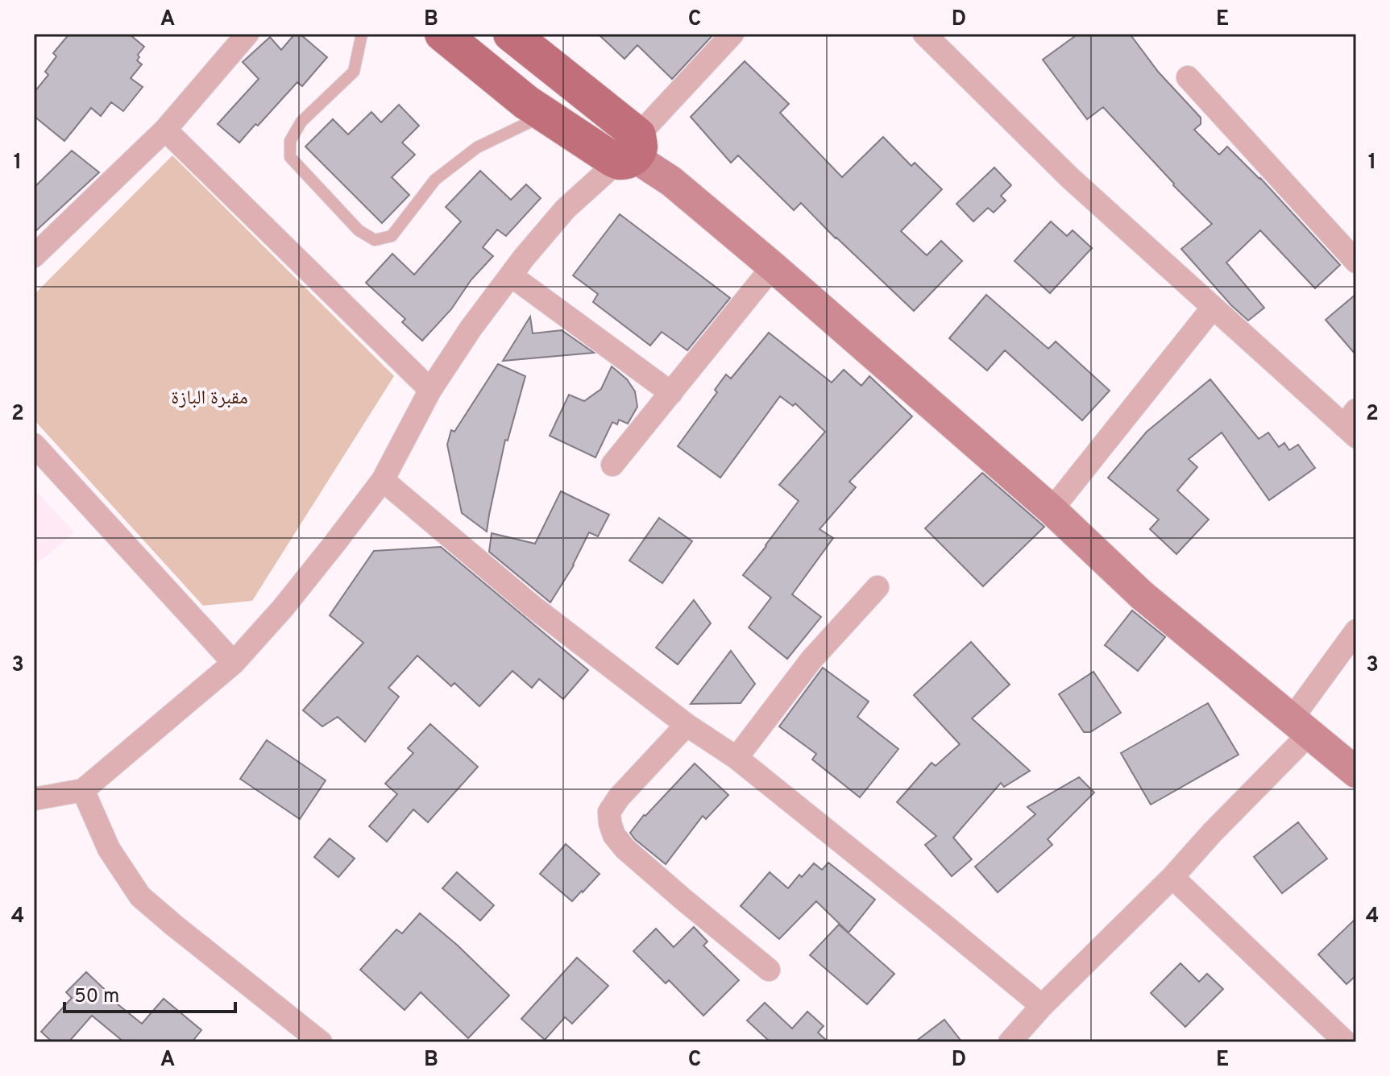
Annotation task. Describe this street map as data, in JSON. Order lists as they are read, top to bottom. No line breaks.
{"parks":["مقبرة البازة"],"scale_bar":"50 m","grid":{"columns":["A","B","C","D","E"],"rows":["1","2","3","4"]}}
